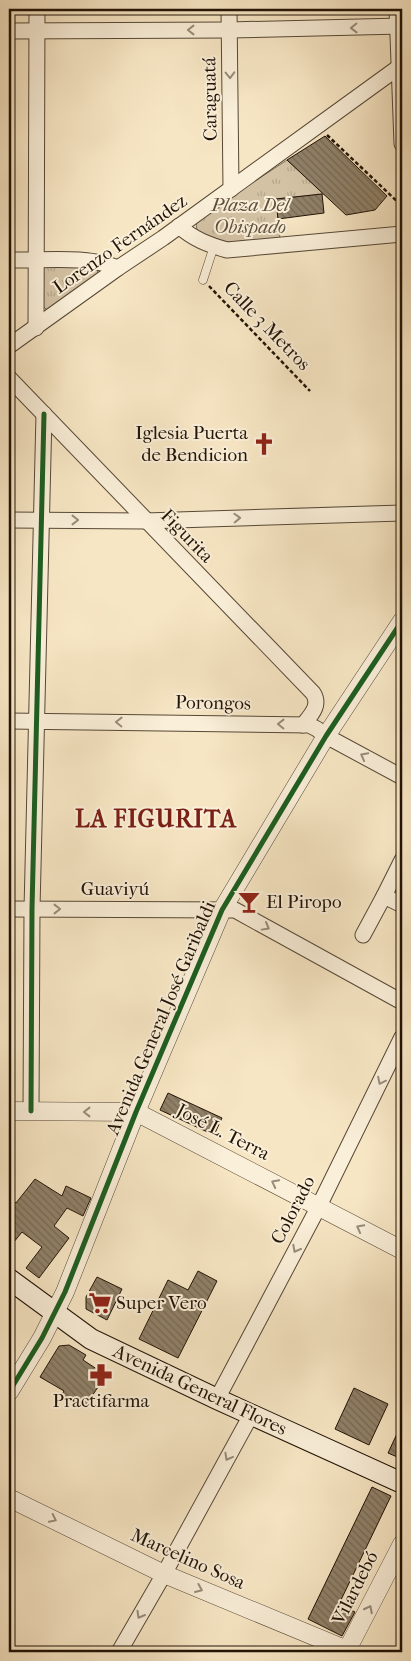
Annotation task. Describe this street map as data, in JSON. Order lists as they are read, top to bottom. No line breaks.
{"streets":{"main road":["Avenida General Flores"],"street":["Caraguatá","Lorenzo Fernández","Figurita","Porongos","Guaviyú","Avenida General José Garibaldi","José L. Terra","Colorado","Marcelino Sosa","Vilardebó"],"path":["Calle 3 Metros"]},"crossings":[["Caraguatá","Lorenzo Fernández"],["Figurita","Porongos"],["Porongos","Avenida General José Garibaldi"],["Guaviyú","Avenida General José Garibaldi"],["Avenida General José Garibaldi","José L. Terra"],["Avenida General José Garibaldi","Avenida General Flores"],["José L. Terra","Colorado"],["Colorado","Avenida General Flores"],["Marcelino Sosa","Vilardebó"]],"one_way":["Caraguatá","Porongos","Guaviyú","José L. Terra","Colorado","Marcelino Sosa","Vilardebó"],"districts":["LA FIGURITA"],"parks":["Plaza Del Obispado"],"places":{"church":["Iglesia Puerta de Bendicion"],"bar":["El Piropo"],"supermarket":["Super Vero"],"pharmacy":["Practifarma"]}}
